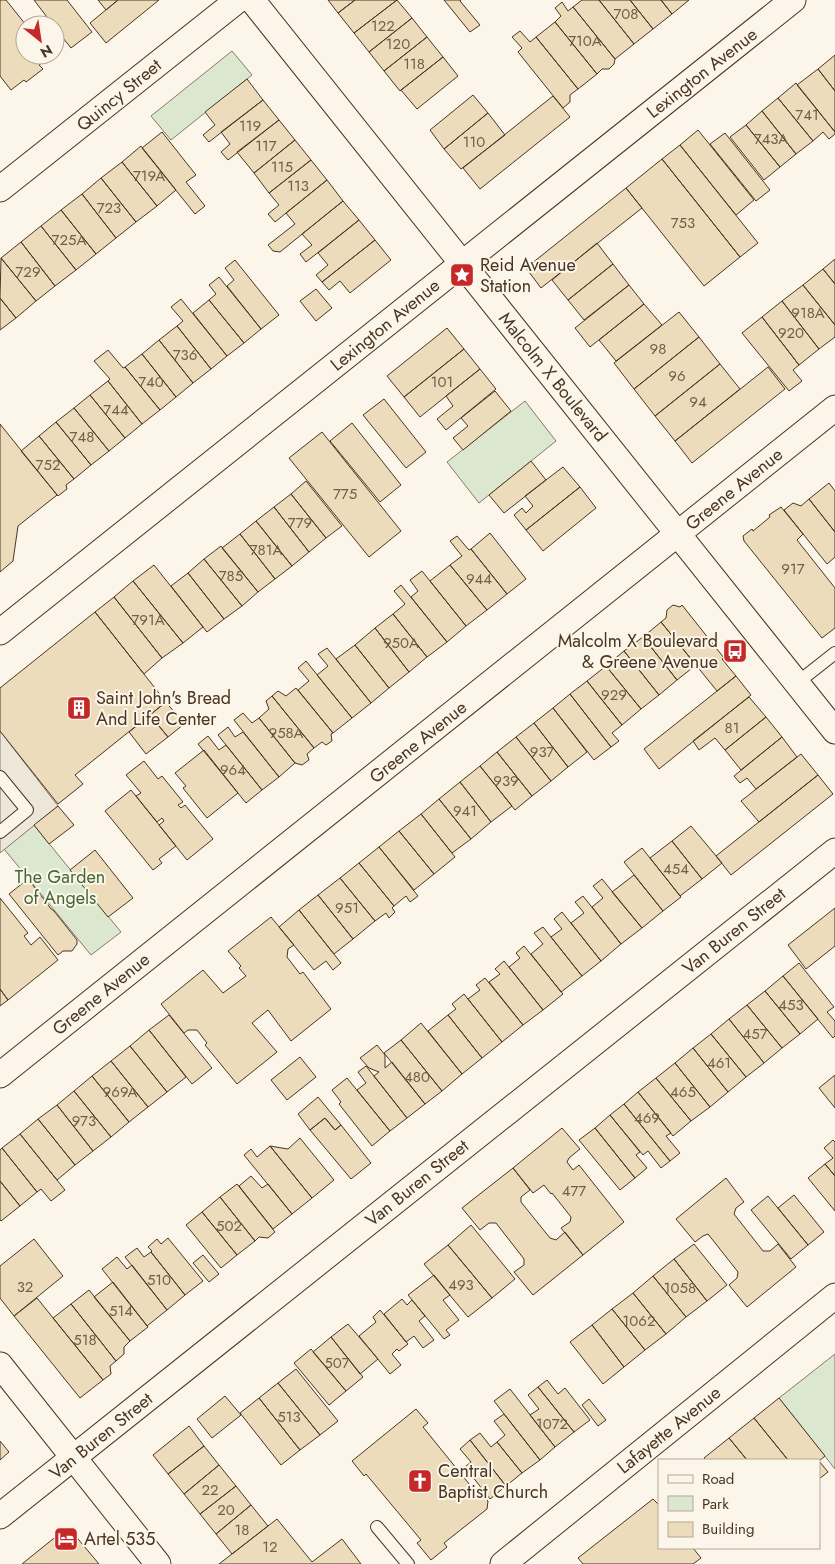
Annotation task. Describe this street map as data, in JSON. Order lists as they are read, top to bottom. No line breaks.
{"streets":{"street":["Lexington Avenue","Quincy Street","Malcolm X Boulevard","Greene Avenue","Van Buren Street","Lafayette Avenue"]},"crossings":[["Lexington Avenue","Malcolm X Boulevard"],["Malcolm X Boulevard","Greene Avenue"]],"parks":["The Garden of Angels"],"places":{"place":["Reid Avenue Station"],"bus stop":["Malcolm X Boulevard & Greene Avenue"],"building":["Saint John's Bread And Life Center"],"church":["Central Baptist Church"],"hotel":["Artel 535"]},"house_numbers":["708","122","710A","120","118","741","119","743A","110","117","115","719A","113","723","753","725A","729","918A","920","98","736","96","740","101","94","744","748","752","775","779","781A","917","785","944","791A","950A","929","81","958A","937","964","939","941","454","951","453","457","461","480","969A","465","469","973","477","502","510","493","32","1058","514","1062","518","507","513","1072","22","20","18","12"],"legend":["Road","Park","Building"],"north":"bottom right"}
